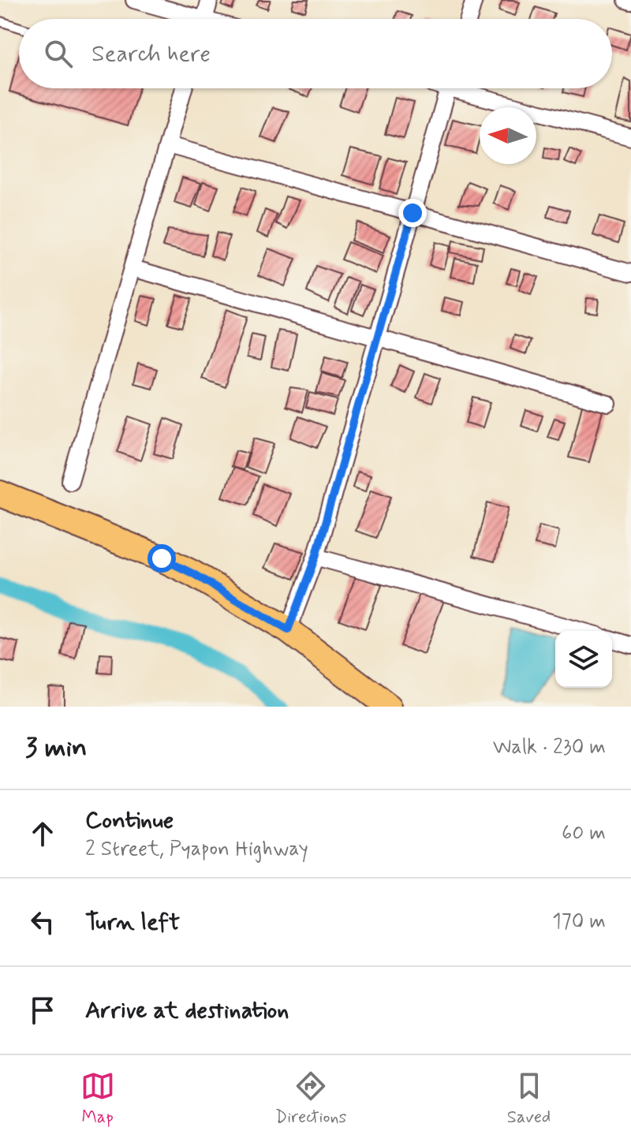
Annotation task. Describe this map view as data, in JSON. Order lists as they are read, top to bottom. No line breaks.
{"north":"left","page":{"search":"Search here","heading":["3 min","Walk · 230 m"],"list":[["Continue","2 Street, Pyapon Highway","60 m"],["Turn left","170 m"],"Arrive at destination"],"nav":["Map","Directions","Saved"]}}
